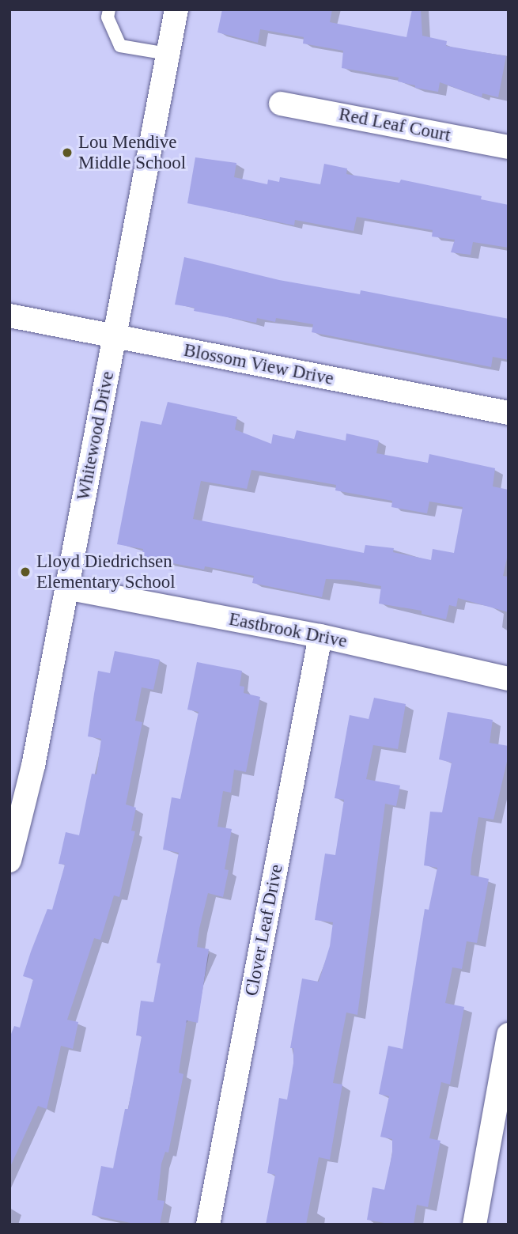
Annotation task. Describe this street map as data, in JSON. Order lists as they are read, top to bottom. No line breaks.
{"streets":{"street":["Red Leaf Court","Blossom View Drive","Whitewood Drive","Eastbrook Drive","Clover Leaf Drive"]},"crossings":[["Blossom View Drive","Whitewood Drive"],["Whitewood Drive","Eastbrook Drive"],["Eastbrook Drive","Clover Leaf Drive"]],"places":["Lou Mendive Middle School","Lloyd Diedrichsen Elementary School"]}
